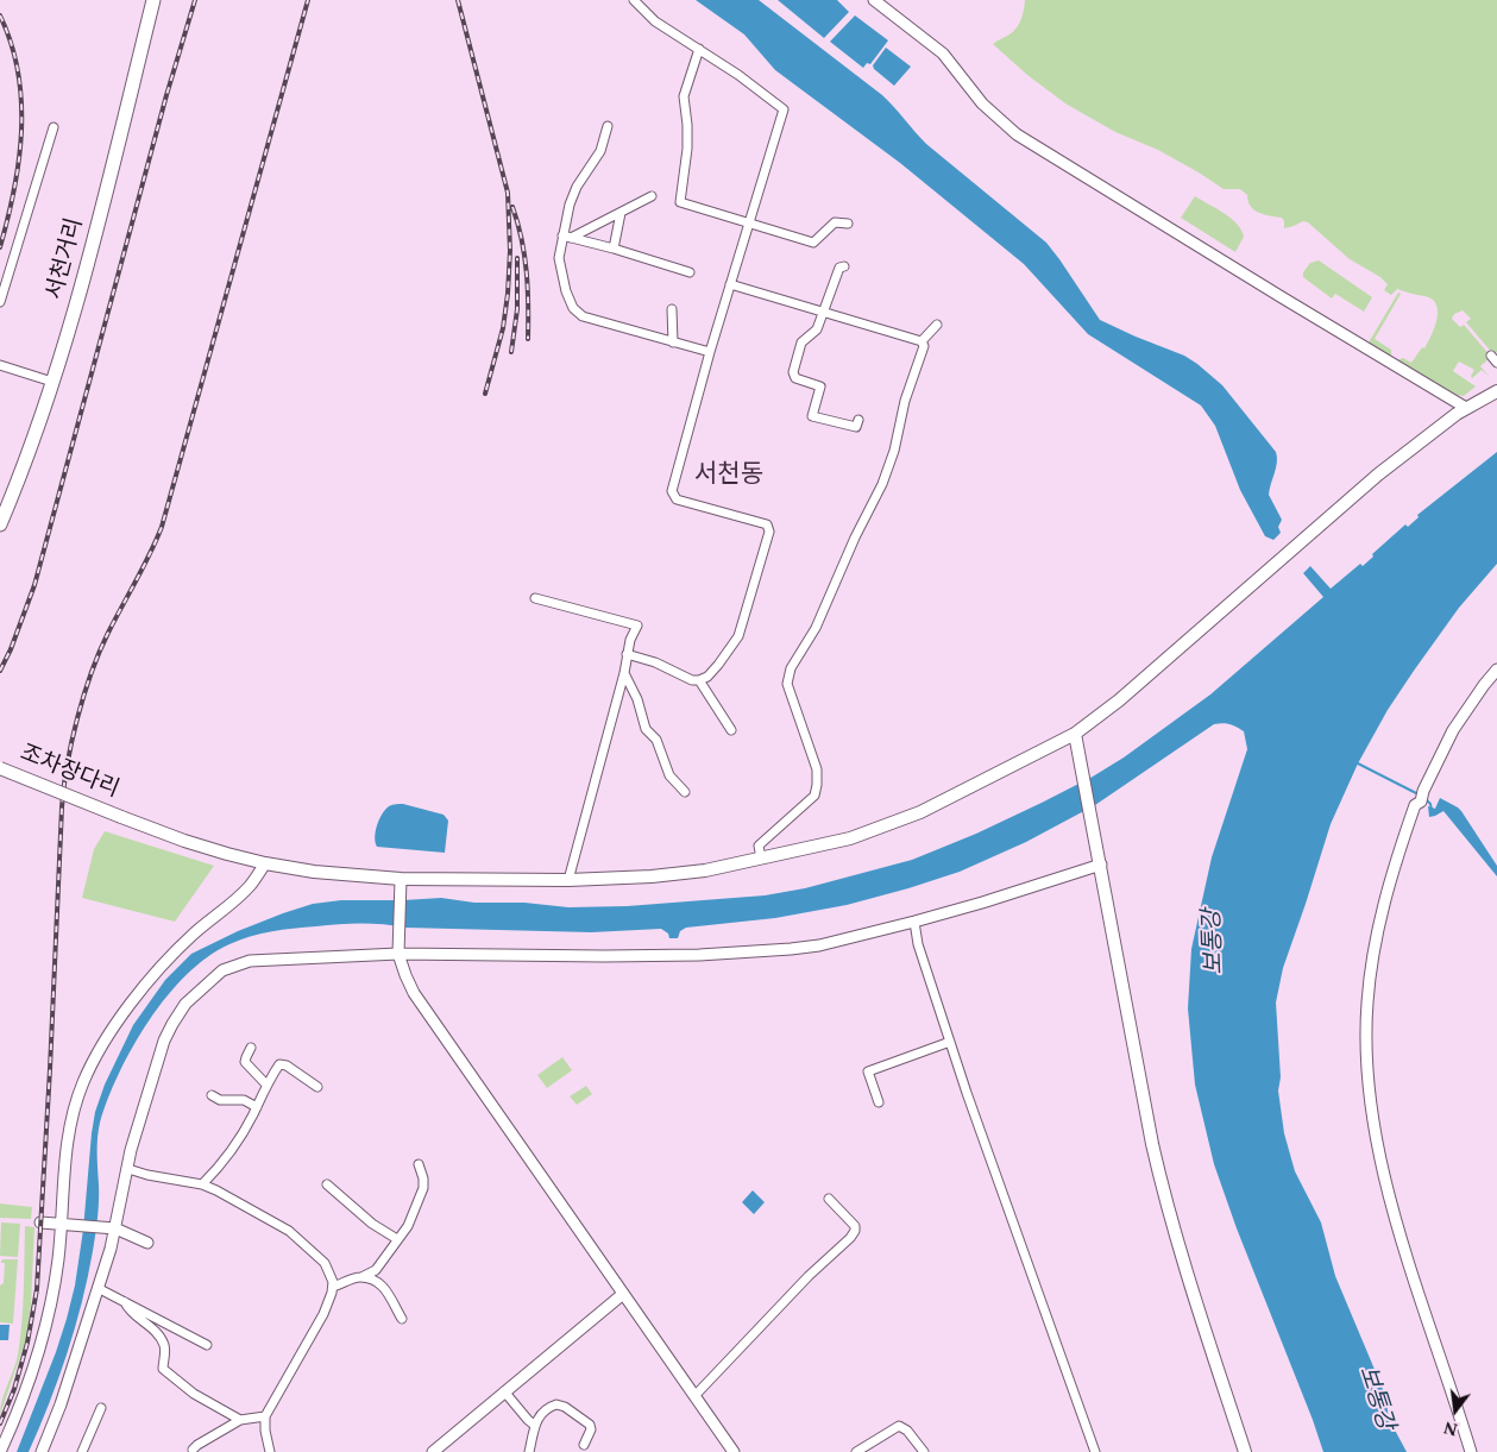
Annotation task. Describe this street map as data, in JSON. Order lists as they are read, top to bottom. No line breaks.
{"streets":{"main road":["서천거리","조차장다리"]},"districts":["서천동"],"water":["보통강"],"north":"bottom"}
